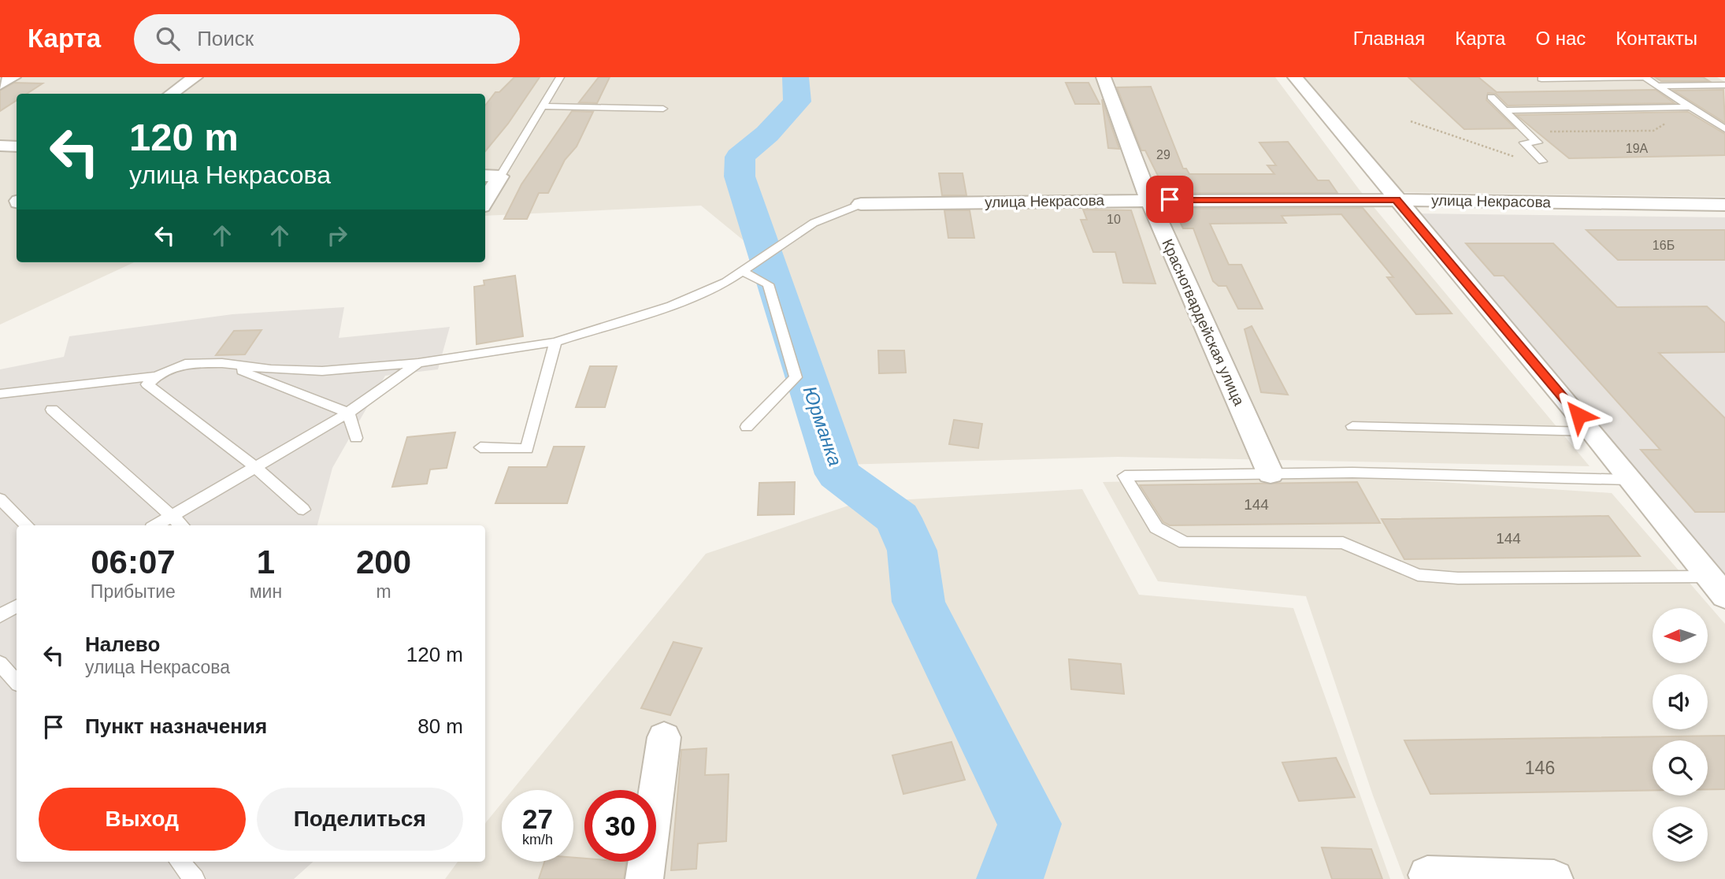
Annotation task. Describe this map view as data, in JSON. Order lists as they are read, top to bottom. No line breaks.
{"streets":{"street":["улица Некрасова","Красногвардейская улица"]},"crossings":[["улица Некрасова","Красногвардейская улица"]],"water":["Юрманка"],"house_numbers":["19А","29","10","16Б","144","144","146"],"north":"left","page":{"header":"Карта","search":"Поиск","nav":["Главная","Карта","О нас","Контакты"],"turn":["120 m","улица Некрасова"],"eta":["06:07","Прибытие","1","мин","200","m"],"list":[{"name":"Налево","note":"улица Некрасова","value":"120 m"},{"name":"Пункт назначения","value":"80 m"}],"buttons":["Выход","Поделиться"],"speed":"27 km/h","limit":"30"}}
